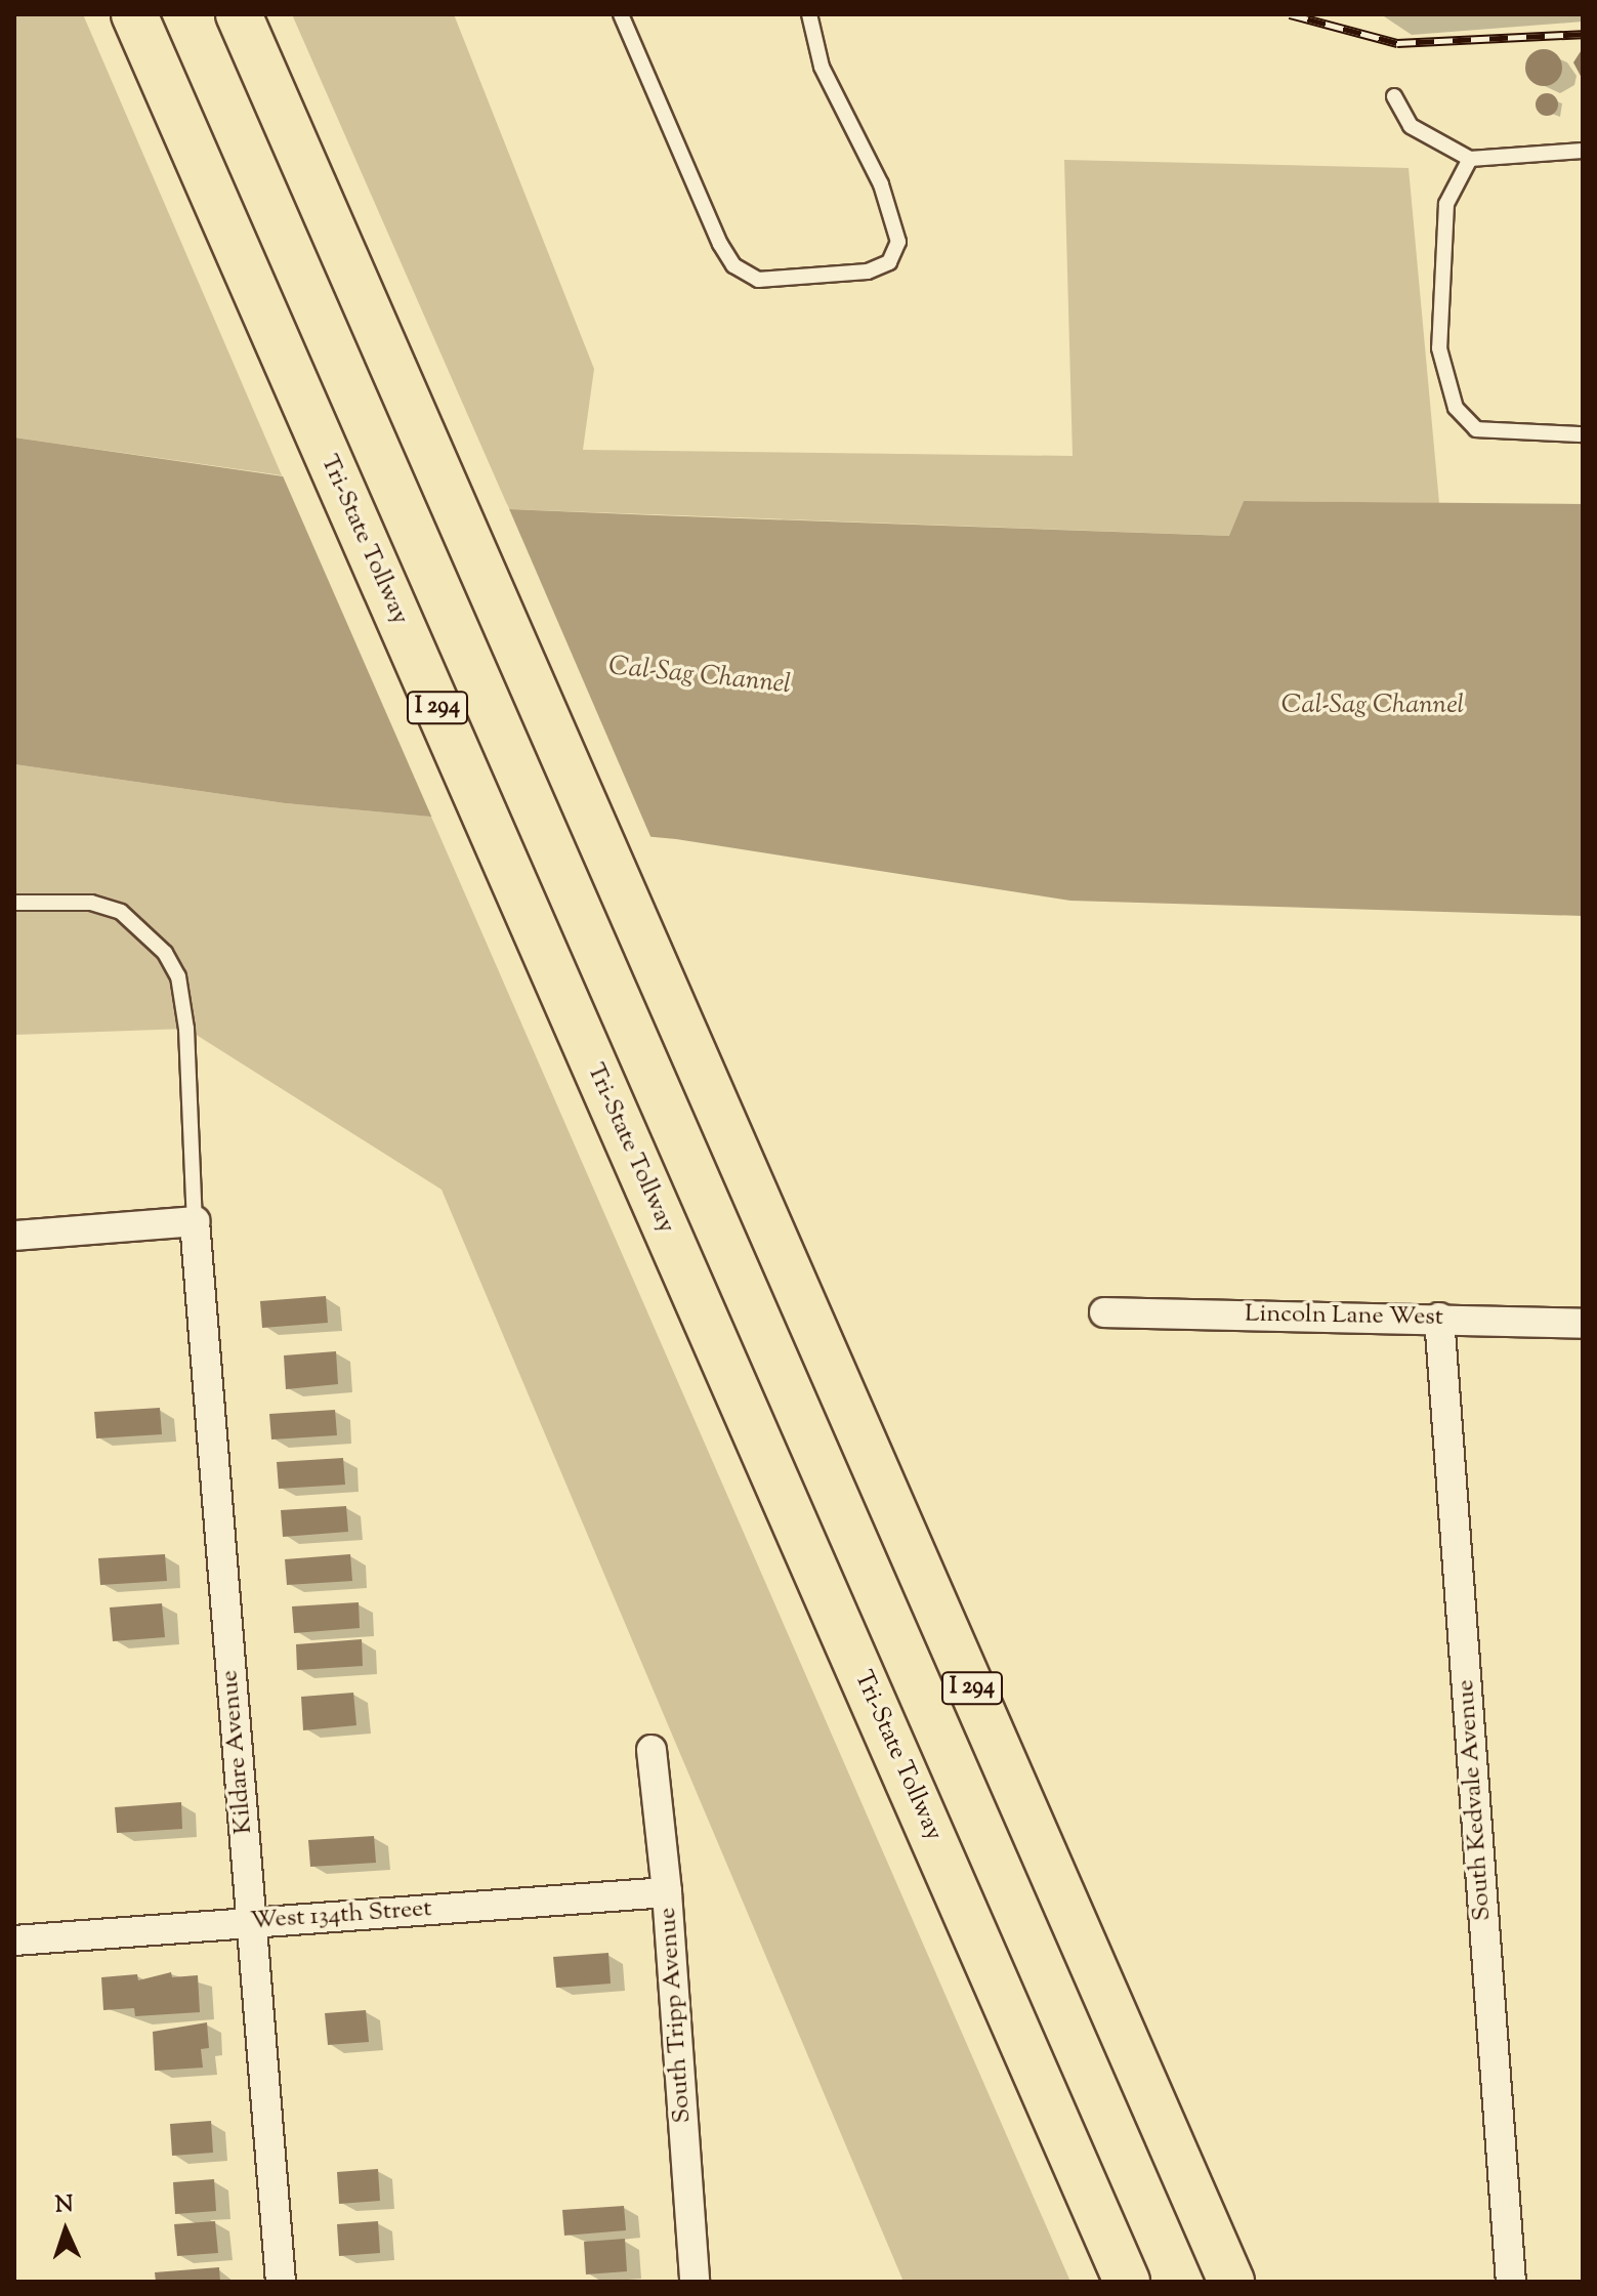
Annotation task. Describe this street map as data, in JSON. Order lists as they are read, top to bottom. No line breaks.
{"streets":{"highway":["Tri-State Tollway","I 294"],"street":["Lincoln Lane West","Kildare Avenue","South Kedvale Avenue","West 134th Street","South Tripp Avenue"]},"crossings":[["Lincoln Lane West","South Kedvale Avenue"],["Kildare Avenue","West 134th Street"],["West 134th Street","South Tripp Avenue"]],"water":["Cal-Sag Channel"],"north":"top"}
